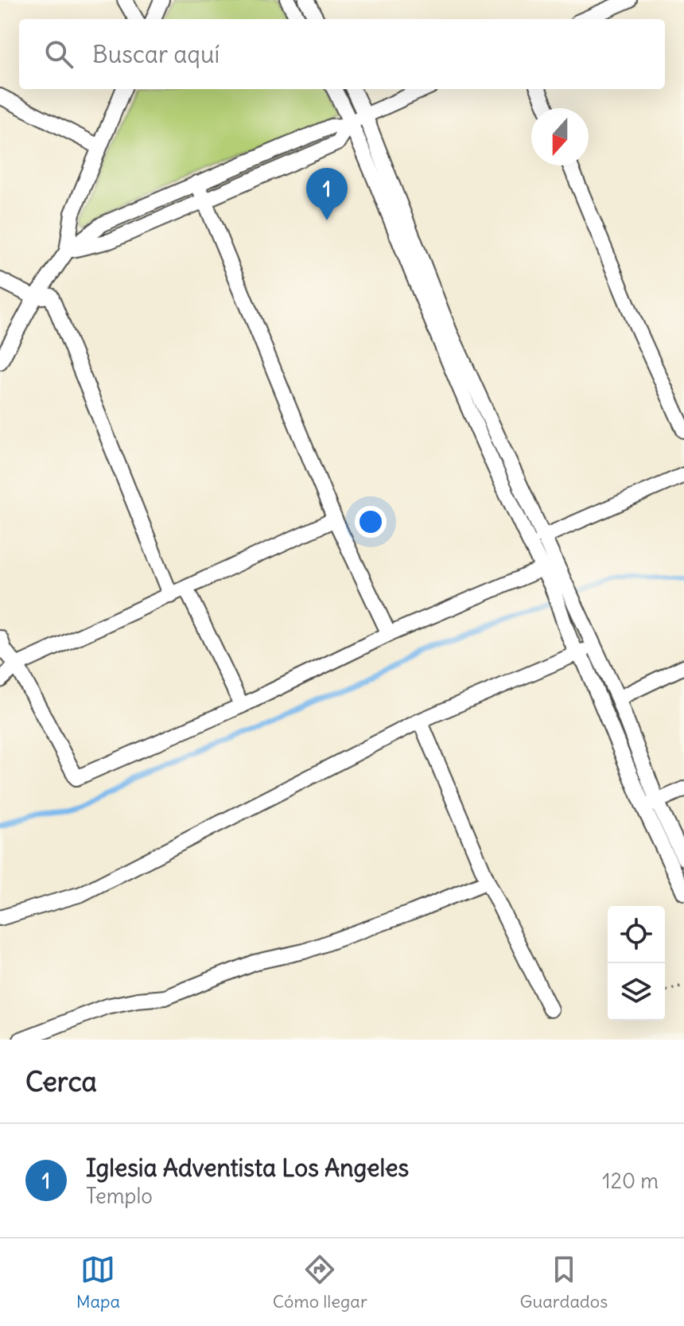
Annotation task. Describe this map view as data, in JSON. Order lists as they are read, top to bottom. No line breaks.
{"north":"bottom","page":{"search":"Buscar aquí","pins":"1","heading":"Cerca","list":[{"mark":"1","name":"Iglesia Adventista Los Angeles","note":"Templo","value":"120 m"}],"nav":["Mapa","Cómo llegar","Guardados"]}}
